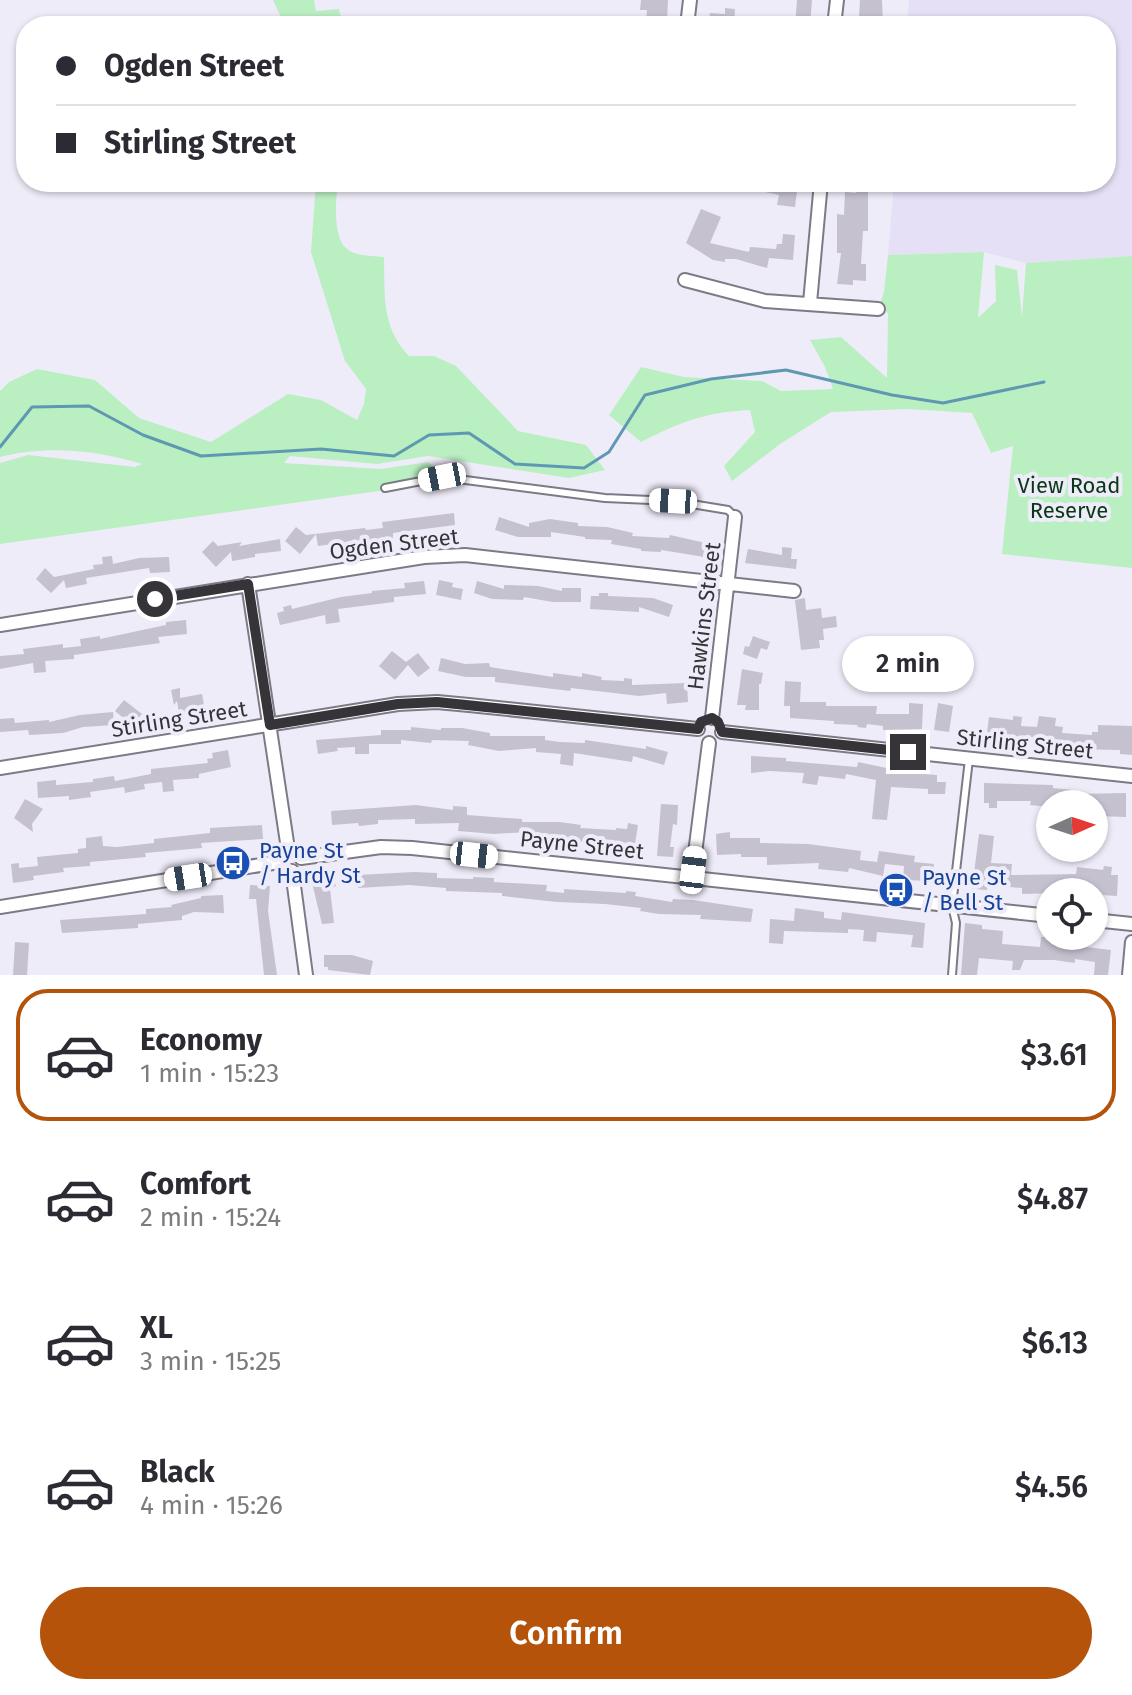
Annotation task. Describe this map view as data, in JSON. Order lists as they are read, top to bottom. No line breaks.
{"streets":{"street":["Ogden Street","Hawkins Street","Stirling Street","Payne Street"]},"crossings":[["Ogden Street","Hawkins Street"],["Hawkins Street","Stirling Street"]],"parks":["View Road Reserve"],"places":{"bus stop":["Payne St / Hardy St","Payne St / Bell St"]},"north":"right","page":{"banner":["Ogden Street","Stirling Street"],"bubble":"2 min","list":[{"name":"Economy","note":"1 min · 15:23","value":"$3.61"},{"name":"Comfort","note":"2 min · 15:24","value":"$4.87"},{"name":"XL","note":"3 min · 15:25","value":"$6.13"},{"name":"Black","note":"4 min · 15:26","value":"$4.56"}],"buttons":"Confirm"}}
